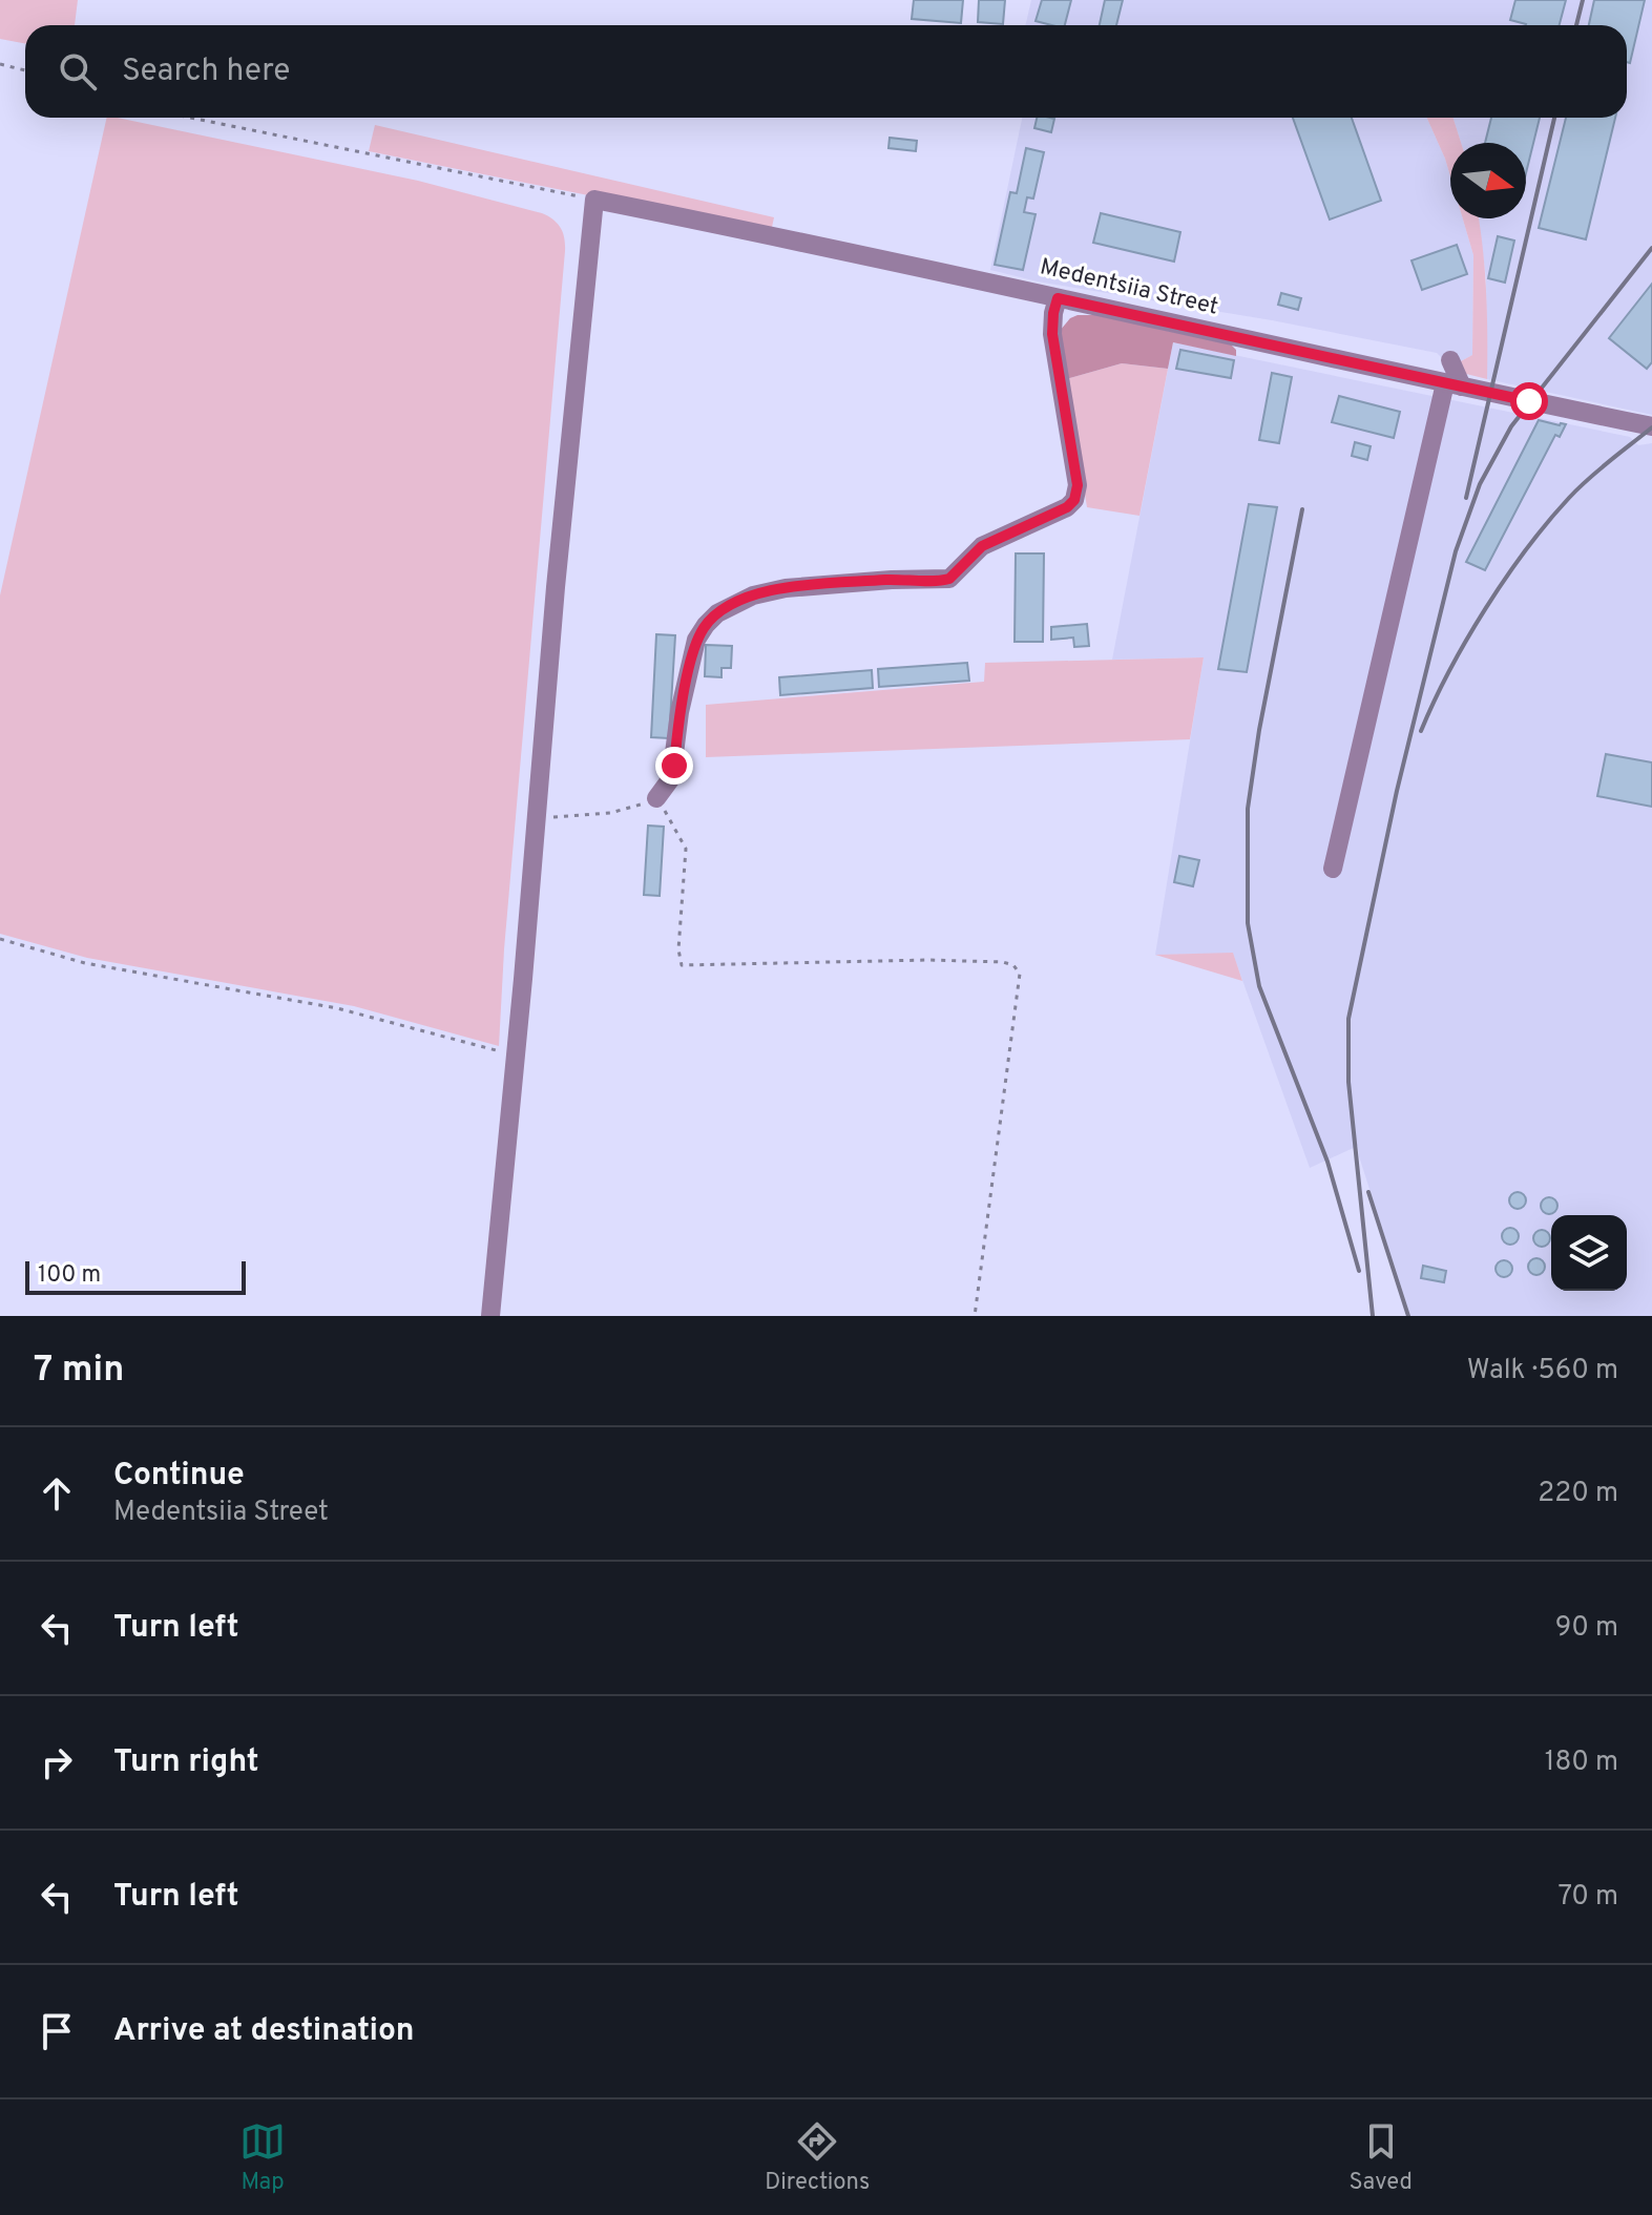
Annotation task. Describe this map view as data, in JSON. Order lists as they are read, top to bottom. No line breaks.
{"streets":{"street":["Medentsiia Street"]},"scale_bar":"100 m","north":"right","page":{"search":"Search here","scale":"100 m","heading":["7 min","Walk · 560 m"],"list":[["Continue","Medentsiia Street","220 m"],["Turn left","90 m"],["Turn right","180 m"],["Turn left","70 m"],"Arrive at destination"],"nav":["Map","Directions","Saved"]}}
